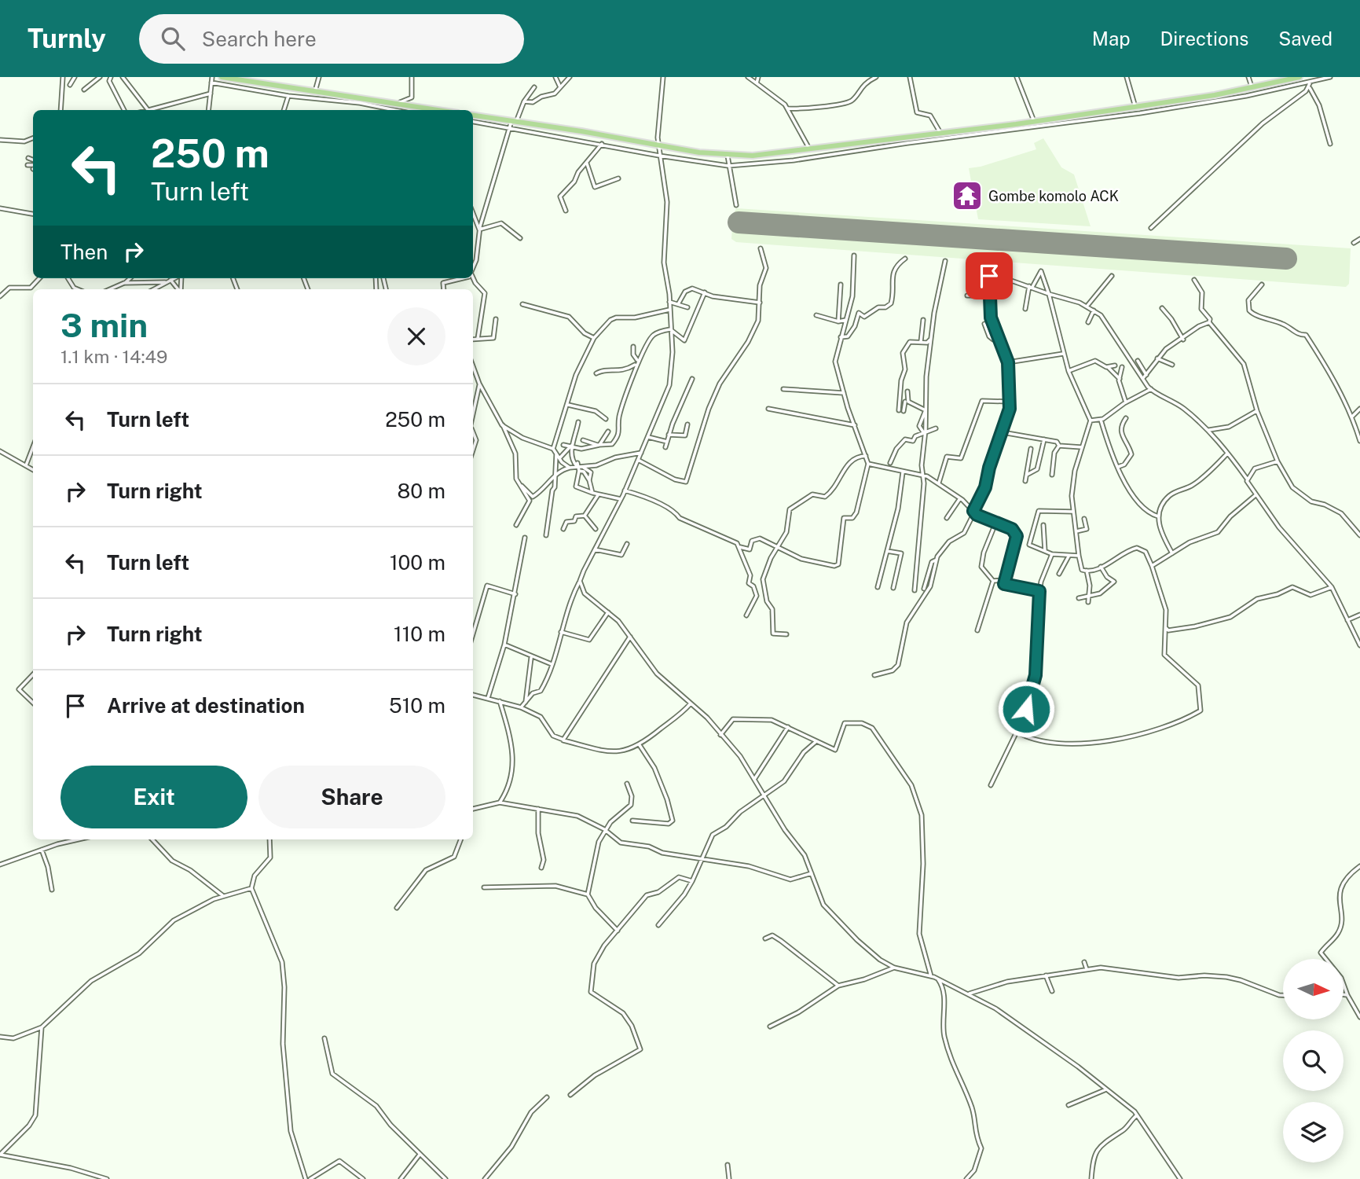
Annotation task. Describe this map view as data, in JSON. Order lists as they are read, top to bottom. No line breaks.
{"places":{"temple":["Gombe komolo ACK"]},"north":"right","page":{"header":"Turnly","search":"Search here","nav":["Map","Directions","Saved"],"turn":["250 m","Turn left"],"then":"Then","heading":["3 min","1.1 km · 14:49"],"list":[{"name":"Turn left","value":"250 m"},{"name":"Turn right","value":"80 m"},{"name":"Turn left","value":"100 m"},{"name":"Turn right","value":"110 m"},{"name":"Arrive at destination","value":"510 m"}],"buttons":["Exit","Share"]}}
